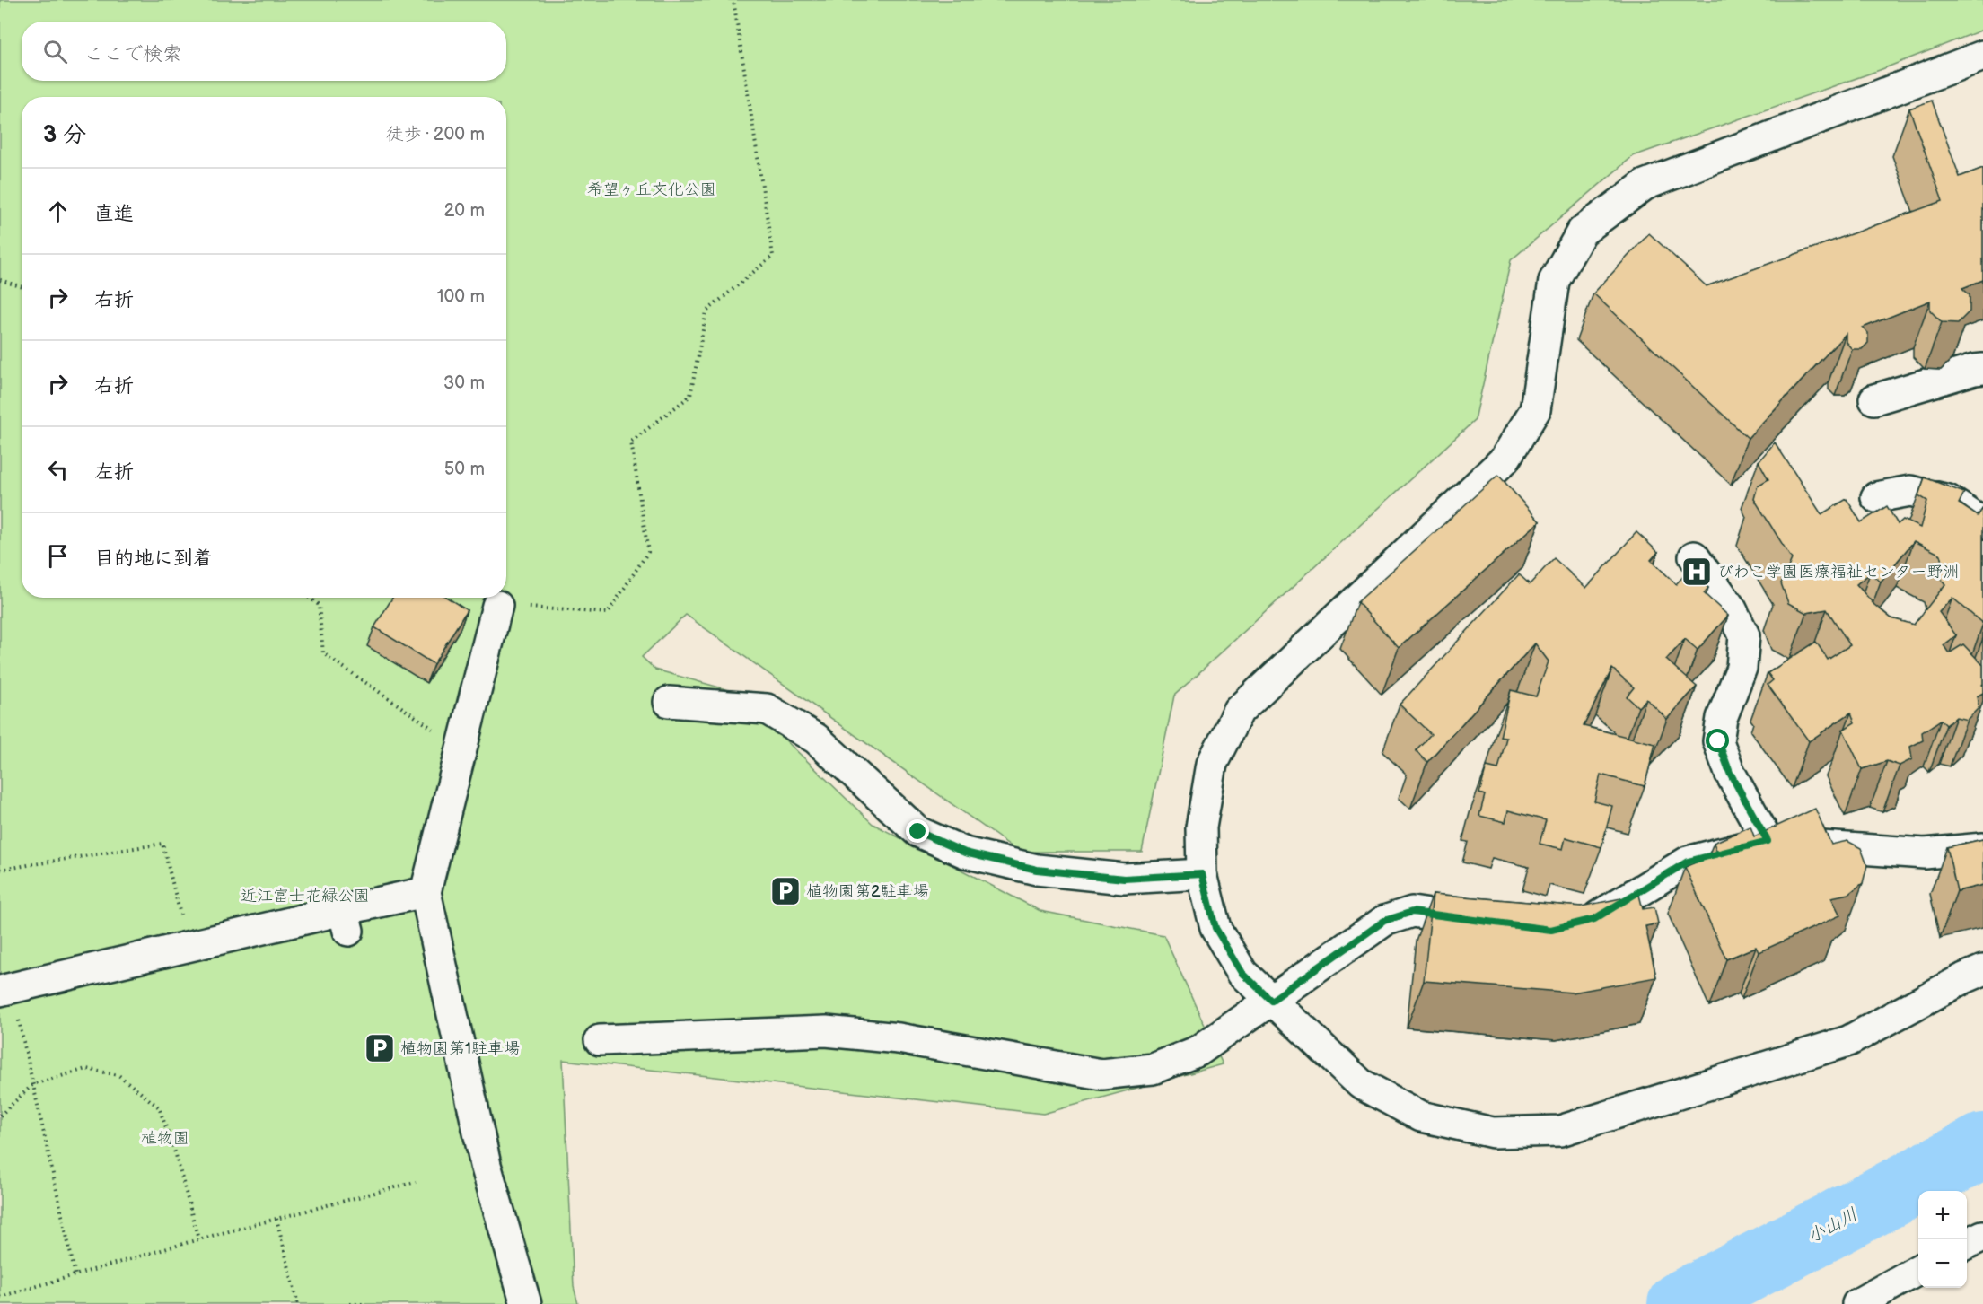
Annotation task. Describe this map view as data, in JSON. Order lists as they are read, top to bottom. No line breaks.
{"water":["小山川"],"parks":["希望ヶ丘文化公園","近江富士花緑公園","植物園"],"places":{"hospital":["びわこ学園医療福祉センター野洲"],"parking":["植物園第2駐車場","植物園第1駐車場"]},"page":{"search":"ここで検索","heading":["3 分","徒歩 · 200 m"],"list":[["直進","20 m"],["右折","100 m"],["右折","30 m"],["左折","50 m"],"目的地に到着"],"map_buttons":["+","−"]}}
